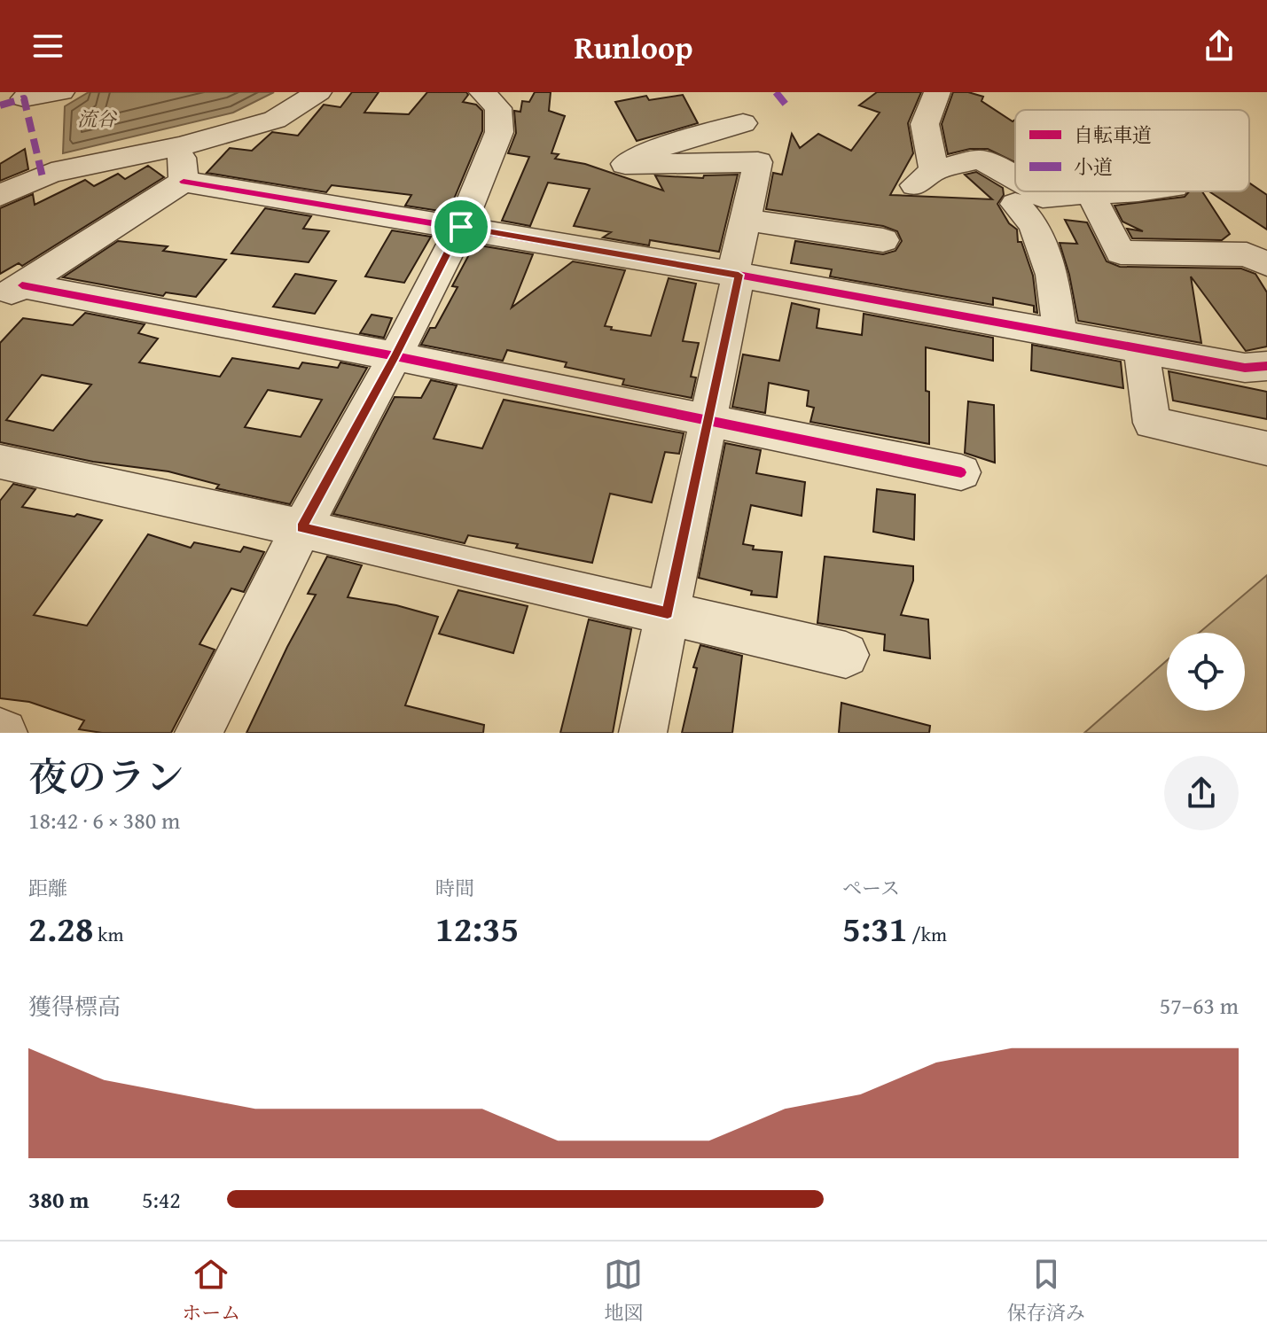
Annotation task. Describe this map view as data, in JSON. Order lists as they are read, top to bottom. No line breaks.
{"water":["流谷"],"legend":["自転車道","小道"],"page":{"header":"Runloop","heading":["夜のラン","18:42 · 6 × 380 m"],"stats":[["距離","2.28 km"],["時間","12:35"],["ペース","5:31 /km"]],"chart":["獲得標高","57–63 m"],"list":[{"name":"380 m","note":"5:42"}],"tabs":["ホーム","地図","保存済み"]}}
